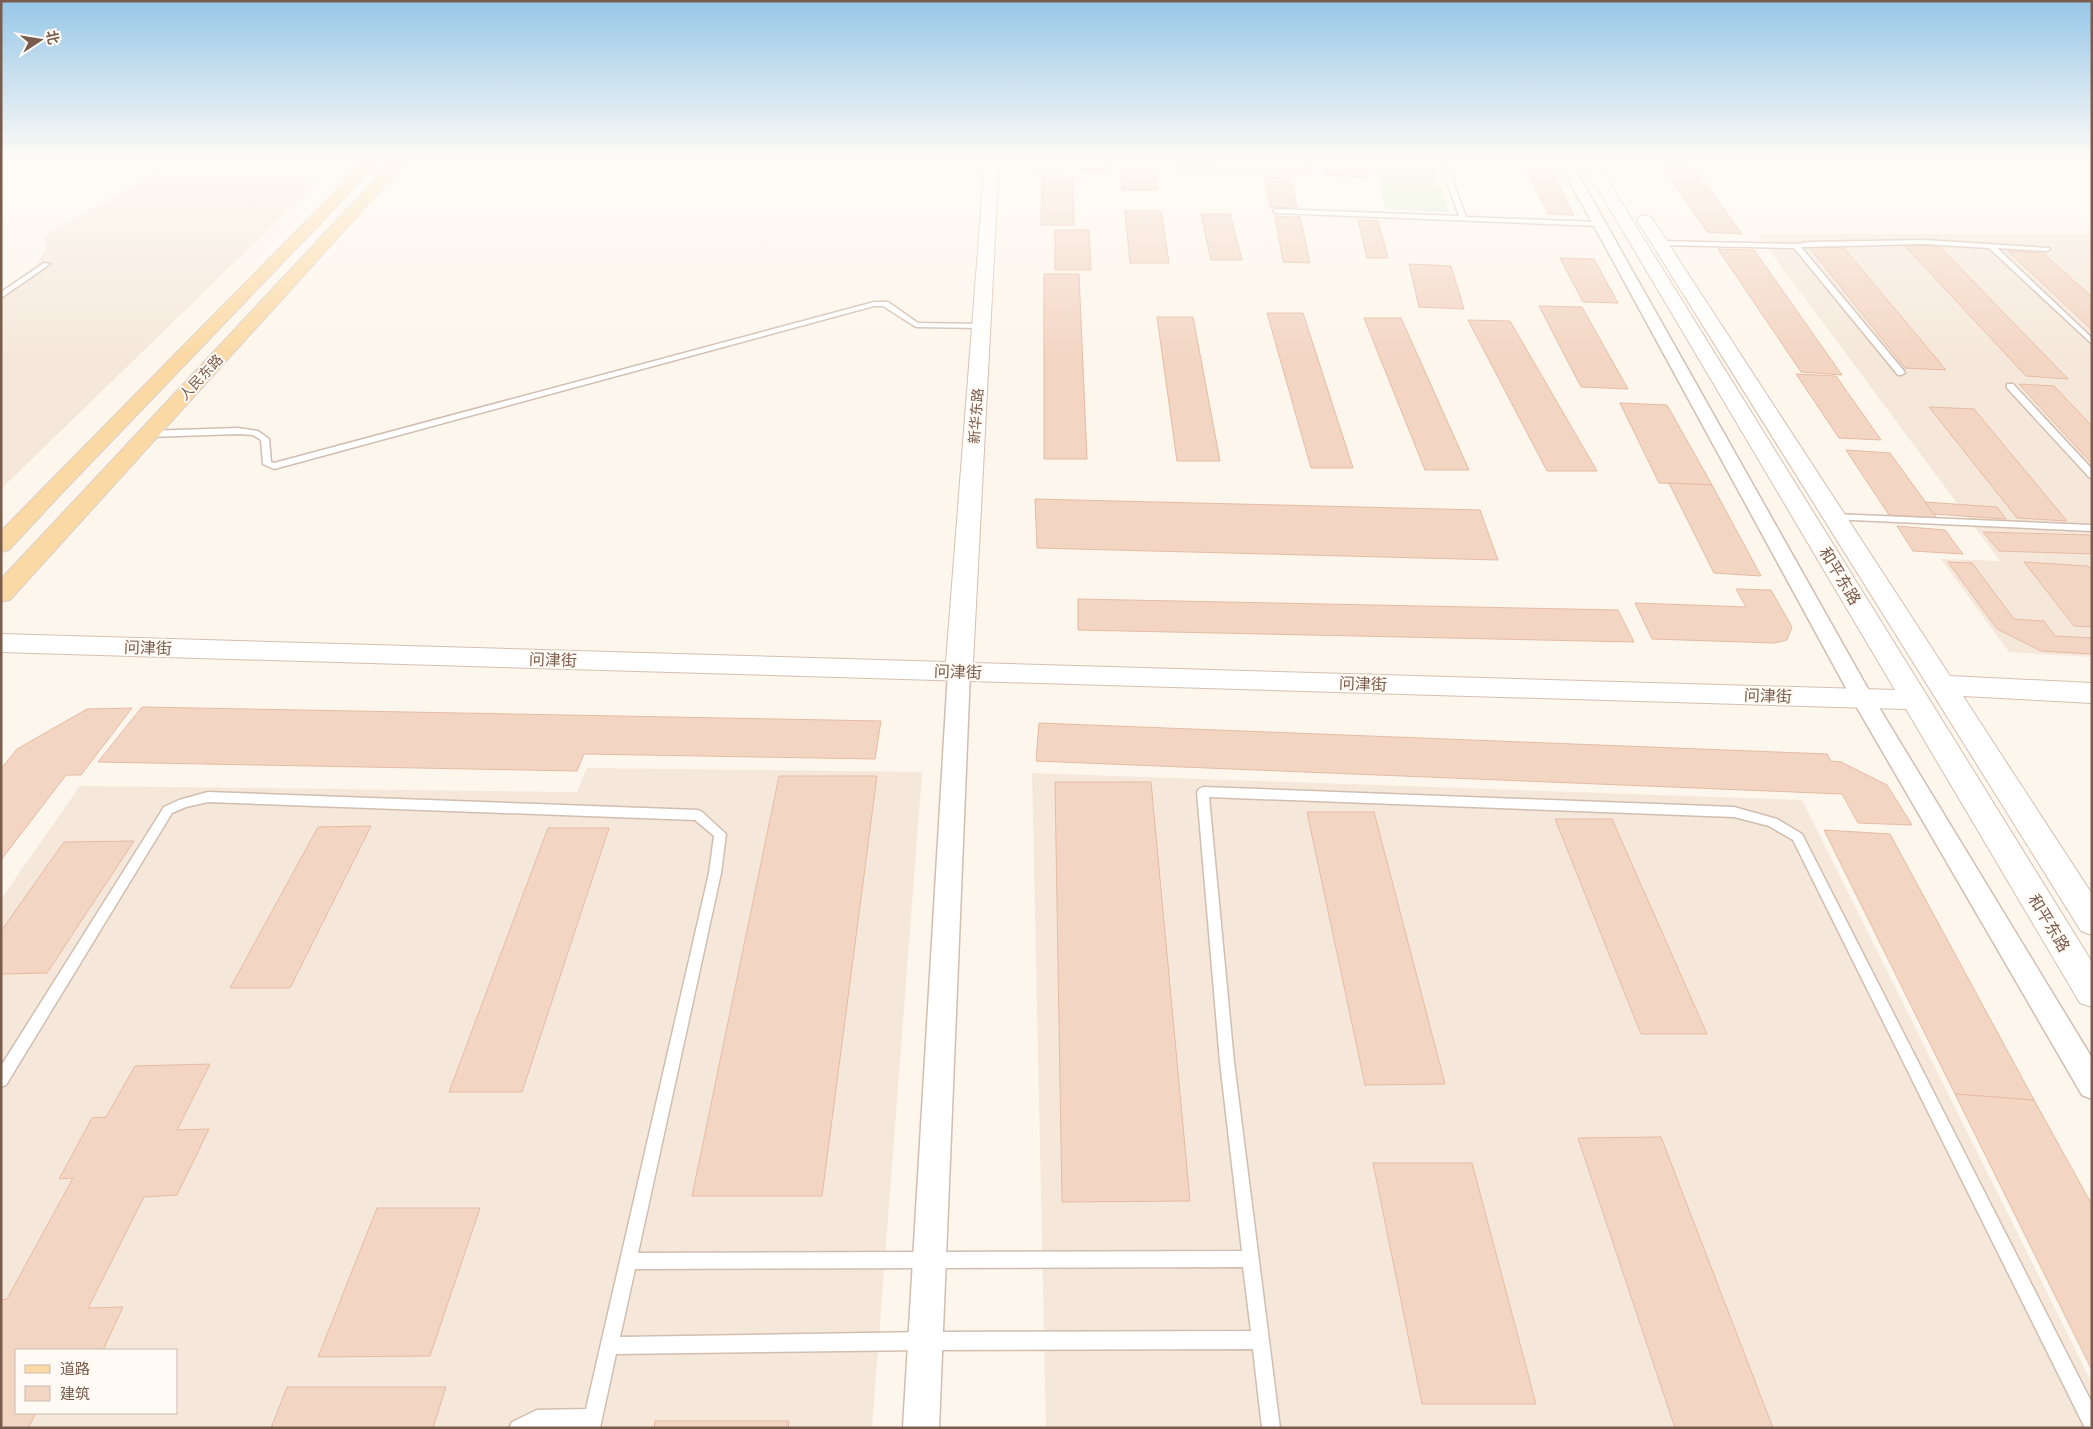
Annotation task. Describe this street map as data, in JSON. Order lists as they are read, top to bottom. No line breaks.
{"streets":{"main road":["人民东路"],"street":["新华东路","和平东路","问津街"]},"crossings":[["新华东路","问津街"],["和平东路","问津街"]],"legend":["道路","建筑"],"north":"right"}
